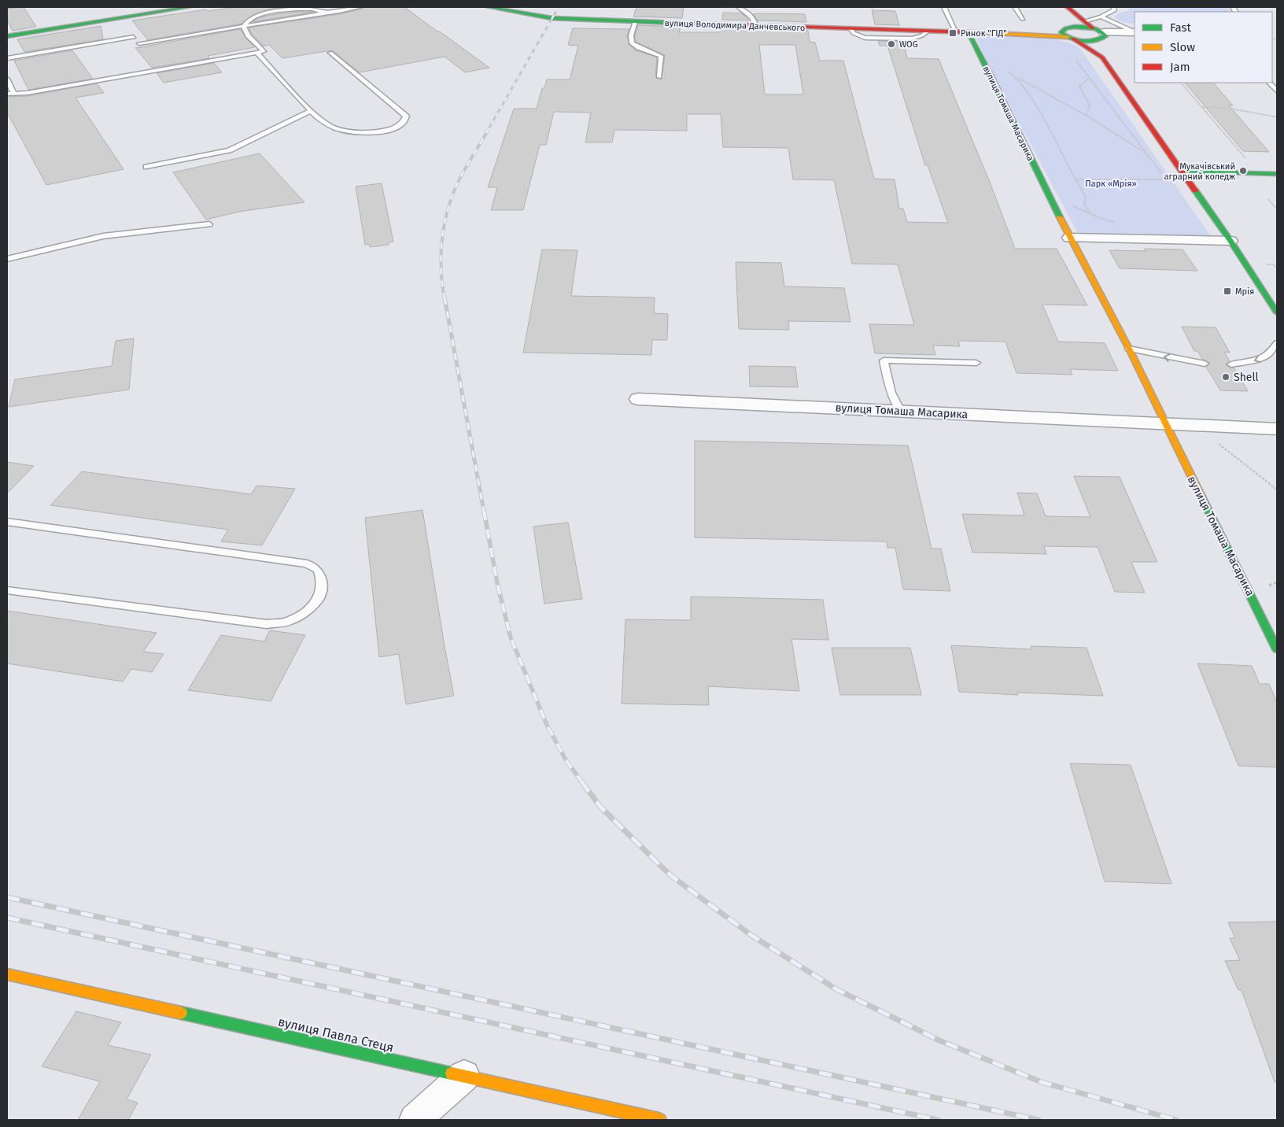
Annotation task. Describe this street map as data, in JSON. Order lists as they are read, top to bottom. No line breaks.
{"streets":{"street":["вулиця Володимира Данчевського","вулиця Томаша Масарика","вулиця Павла Стеця"]},"crossings":[["вулиця Володимира Данчевського","вулиця Томаша Масарика"]],"parks":["Парк «Мрія»"],"places":{"transit":["Ринок \"ГІД\"","Мрія"],"other":["WOG","Мукачівський аграрний коледж","Shell"]},"legend":["Fast","Slow","Jam"]}
